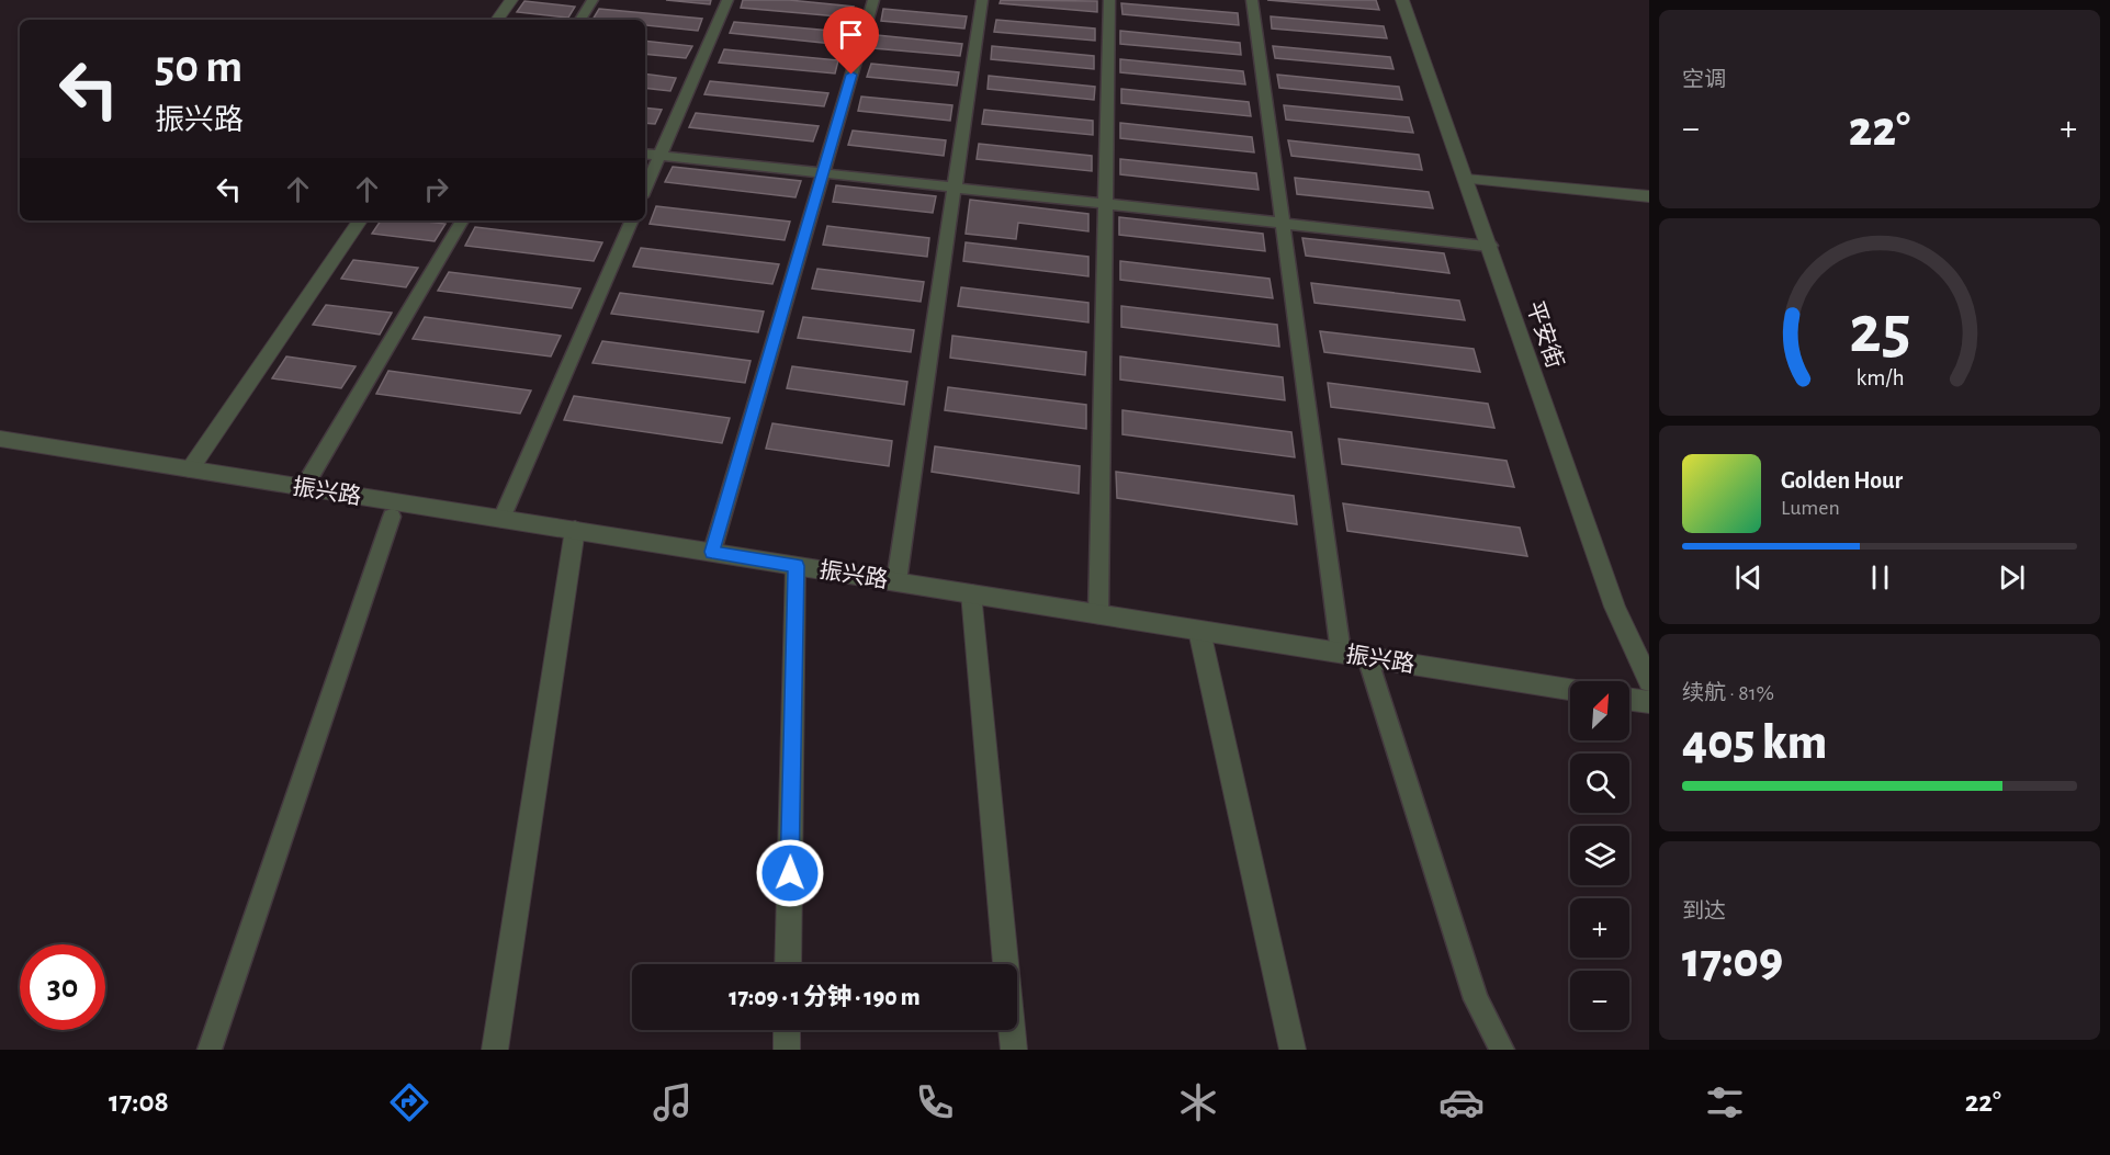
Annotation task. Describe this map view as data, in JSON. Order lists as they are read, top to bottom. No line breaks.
{"streets":{"street":["平安街","振兴路"]},"north":"top right","page":{"tile":["空调",["续航 · 81%","405 km"],["到达","17:09"]],"turn":["50 m","振兴路"],"heat":["−","22°","+"],"song":["Golden Hour","Lumen"],"map_buttons":["+","−"],"limit":"30","trip":"17:09 · 1 分钟 · 190 m","tabs":["17:08","22°"],"gauge":["25","km/h"]}}
